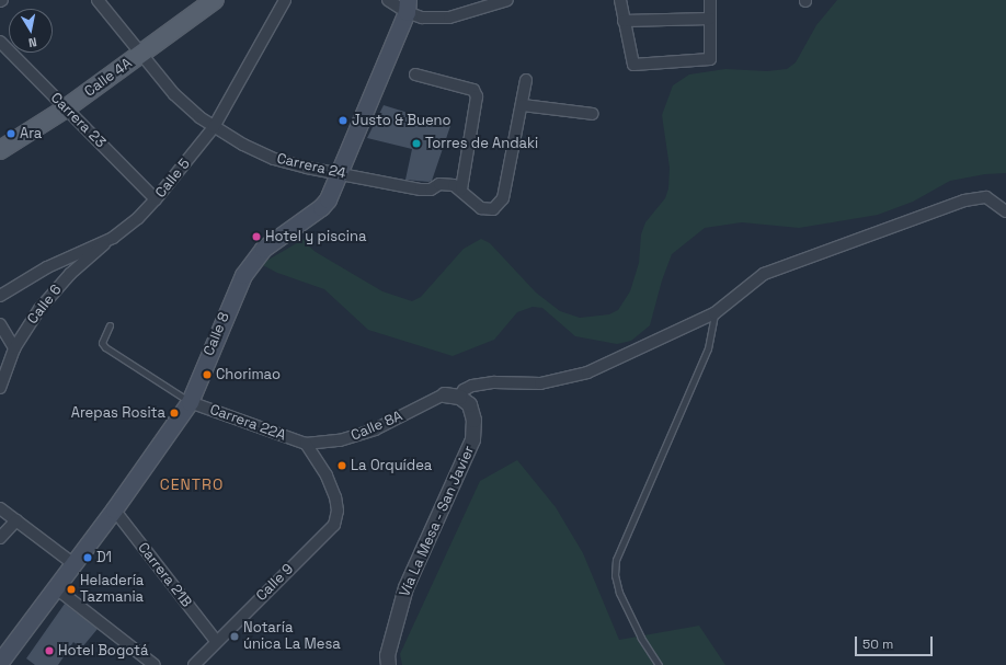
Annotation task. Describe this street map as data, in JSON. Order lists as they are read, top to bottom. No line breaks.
{"streets":{"main road":["Calle 4A","Calle 8"],"street":["Carrera 23","Carrera 24","Calle 5","Calle 6","Carrera 22A","Calle 8A","Vía La Mesa - San Javier","Carrera 21B","Calle 9"]},"crossings":[["Calle 4A","Carrera 23"],["Calle 4A","Carrera 24"],["Carrera 23","Calle 5"],["Carrera 24","Calle 5"],["Carrera 24","Calle 8"],["Calle 5","Calle 6"],["Calle 8","Carrera 22A"],["Calle 8","Carrera 21B"],["Carrera 22A","Calle 8A"],["Carrera 22A","Calle 9"],["Calle 8A","Calle 9"],["Carrera 21B","Calle 9"]],"districts":["CENTRO"],"places":["Justo & Bueno","Ara","Torres de Andaki","Hotel y piscina","Chorimao","Arepas Rosita","La Orquídea","D1","Heladería Tazmania","Notaría única La Mesa","Hotel Bogotá"],"scale_bar":"50 m","north":"bottom"}
